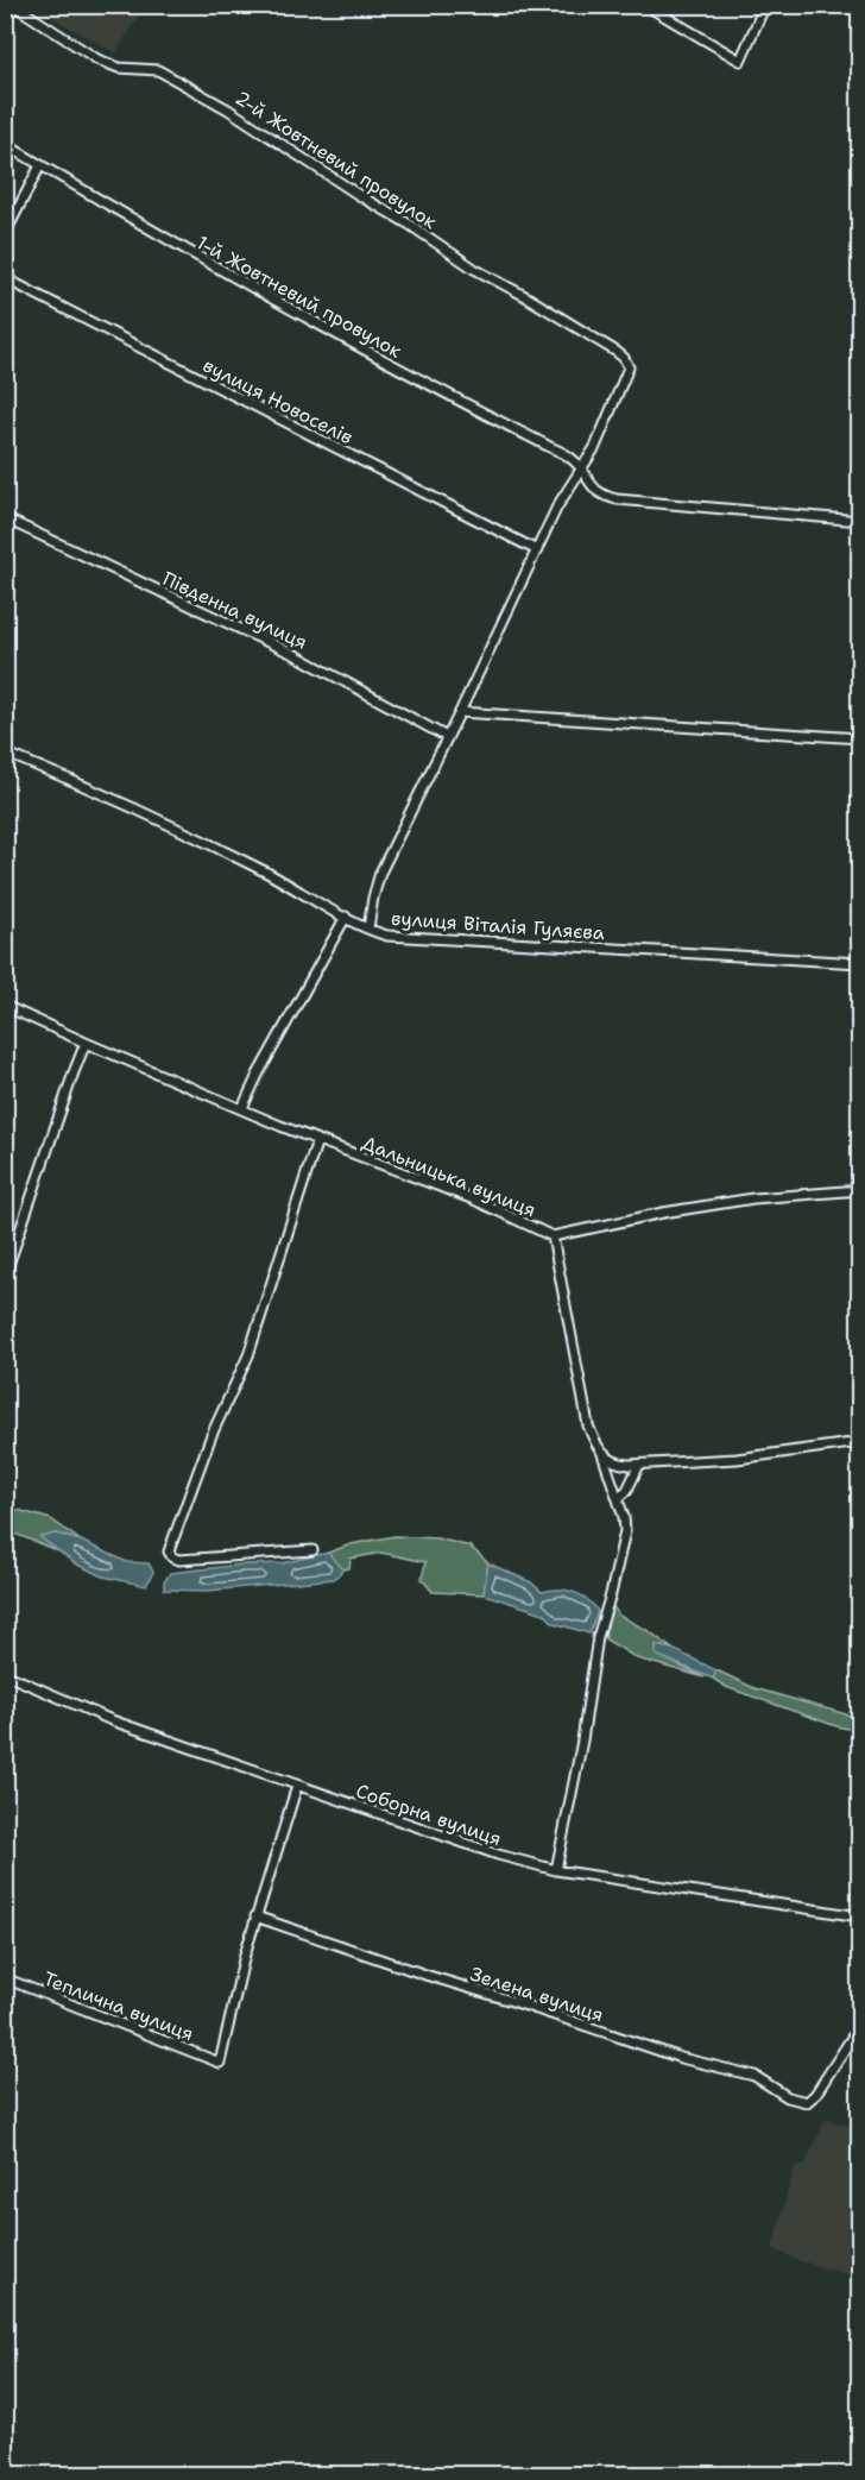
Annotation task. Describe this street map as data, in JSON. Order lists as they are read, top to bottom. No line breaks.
{"streets":{"street":["2-й Жовтневий провулок","1-й Жовтневий провулок","вулиця Новоселів","Південна вулиця","вулиця Віталія Гуляєва","Дальницька вулиця","Соборна вулиця","Зелена вулиця","Теплична вулиця"]},"crossings":[["2-й Жовтневий провулок","1-й Жовтневий провулок"],["Дальницька вулиця","Соборна вулиця"],["Зелена вулиця","Теплична вулиця"]]}
